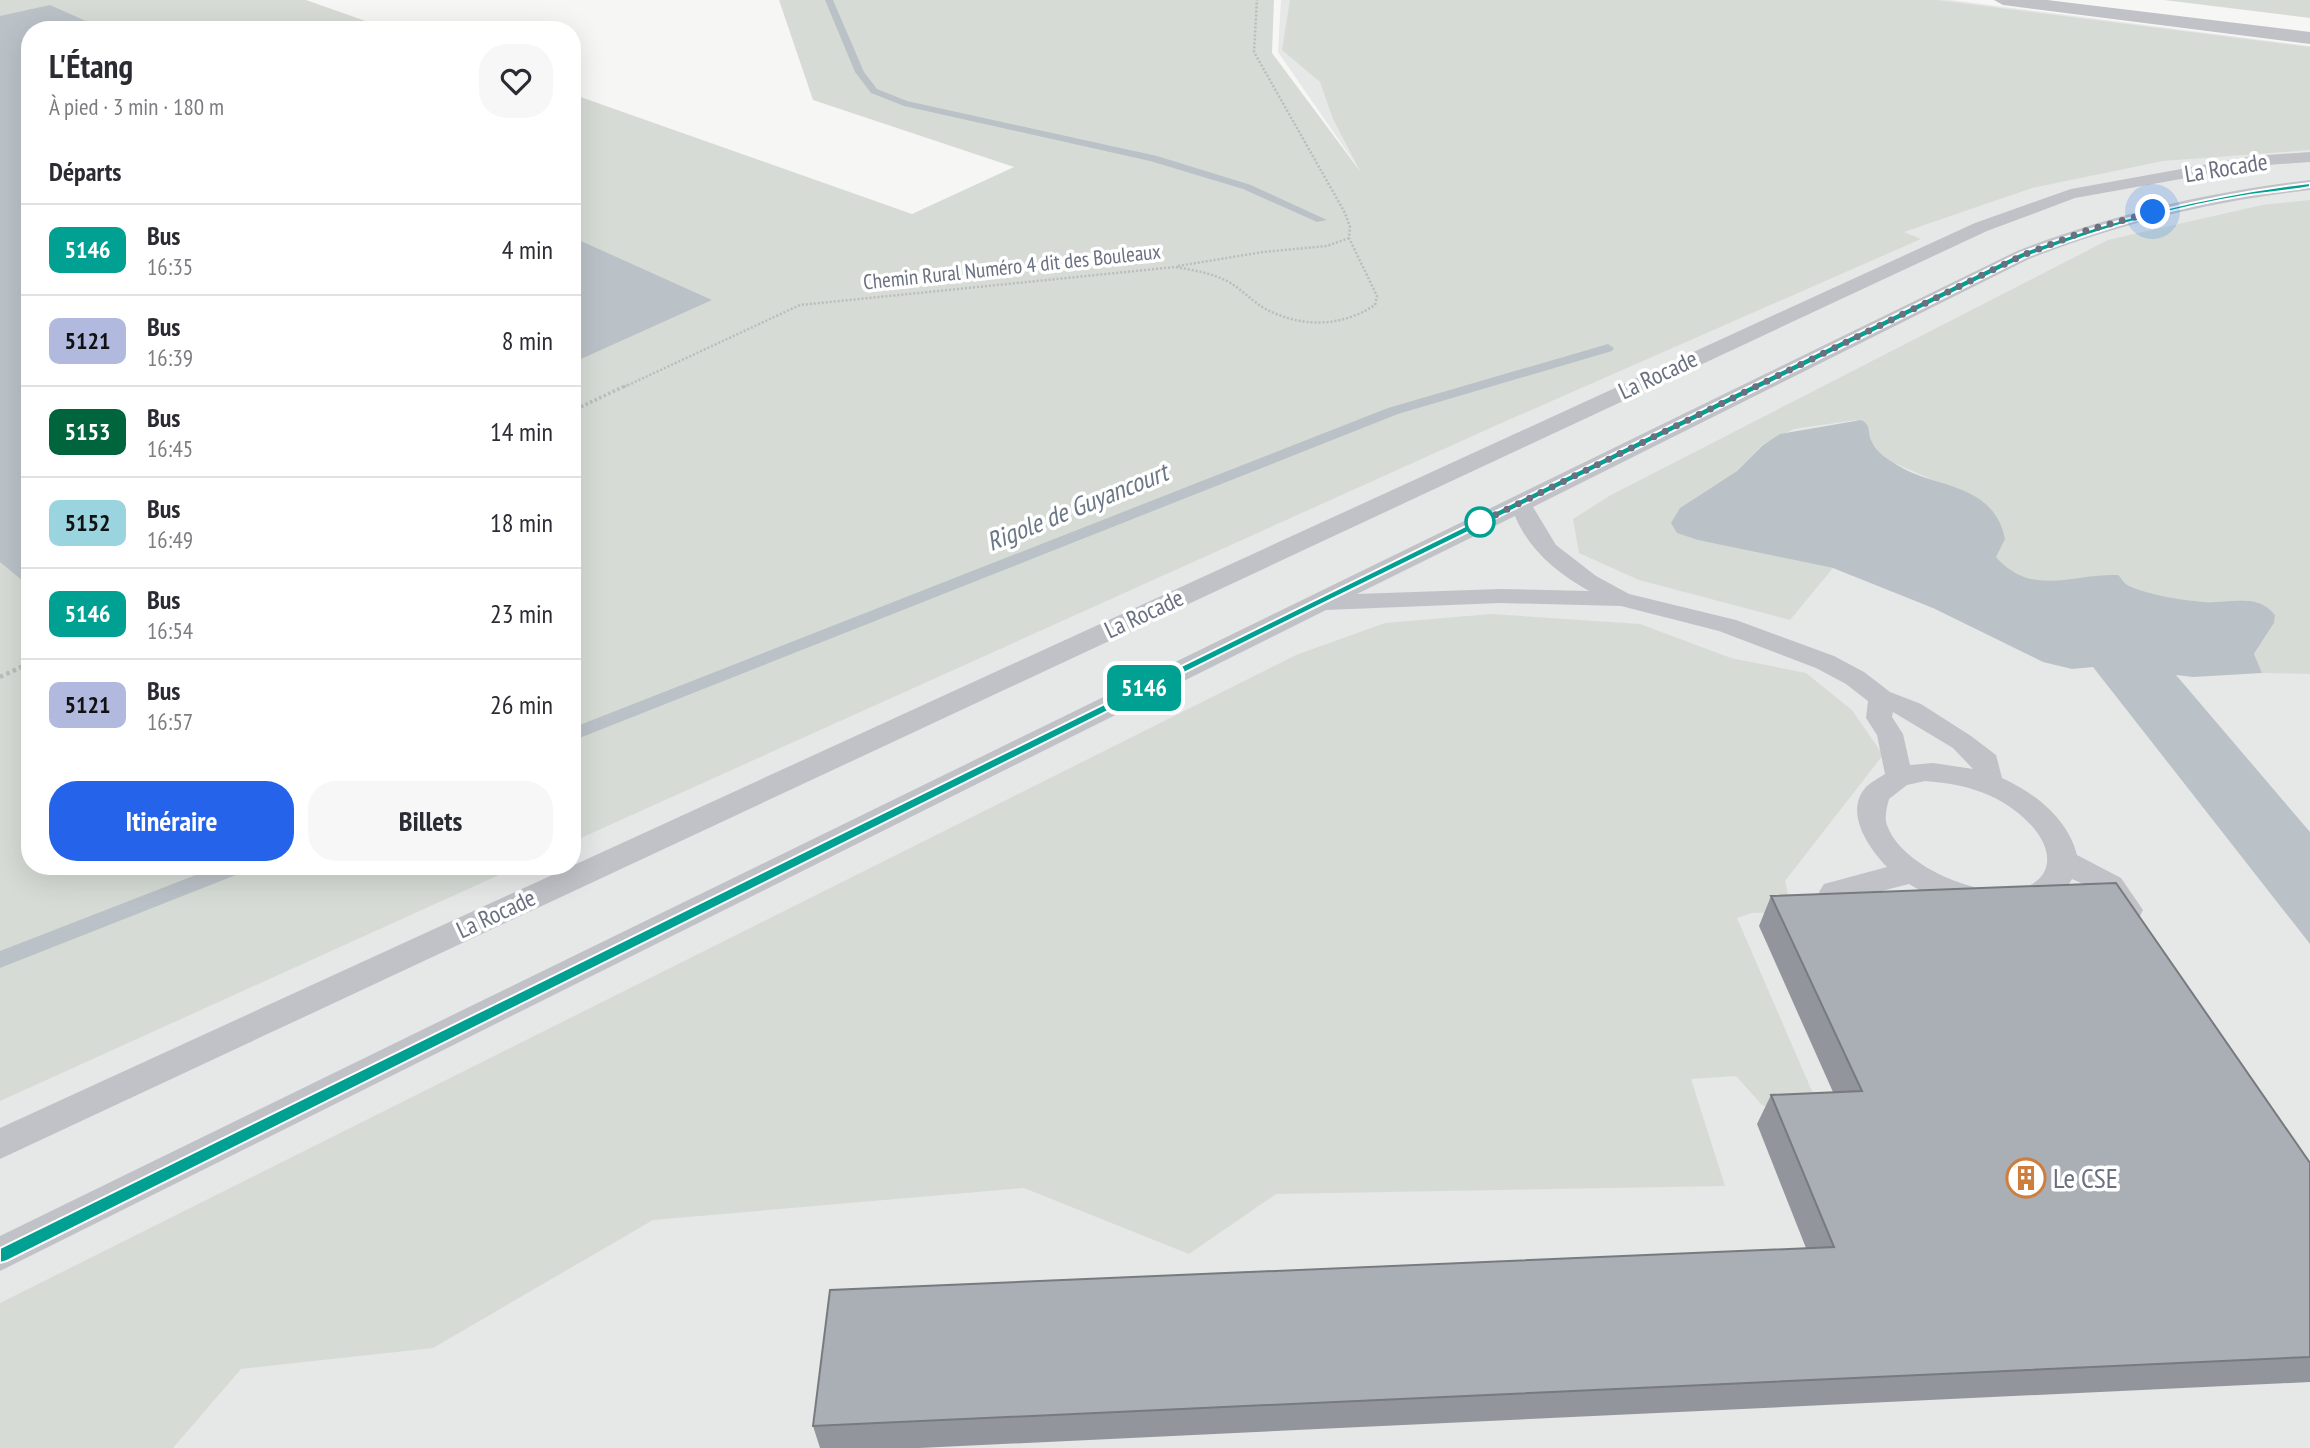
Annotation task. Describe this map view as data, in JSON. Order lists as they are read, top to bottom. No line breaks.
{"streets":{"lane":["La Rocade"],"path":["Chemin Rural Numéro 4 dit des Bouleaux"]},"water":["Rigole de Guyancourt"],"places":{"building":["Le CSE"]},"lines":["bus line 5146"],"page":{"on_map":"5146","heading":[["L'Étang","À pied · 3 min · 180 m"],"Départs"],"list":[{"mark":"5146","name":"Bus","note":"16:35","value":"4 min"},{"mark":"5121","name":"Bus","note":"16:39","value":"8 min"},{"mark":"5153","name":"Bus","note":"16:45","value":"14 min"},{"mark":"5152","name":"Bus","note":"16:49","value":"18 min"},{"mark":"5146","name":"Bus","note":"16:54","value":"23 min"},{"mark":"5121","name":"Bus","note":"16:57","value":"26 min"}],"buttons":["Itinéraire","Billets"]}}
